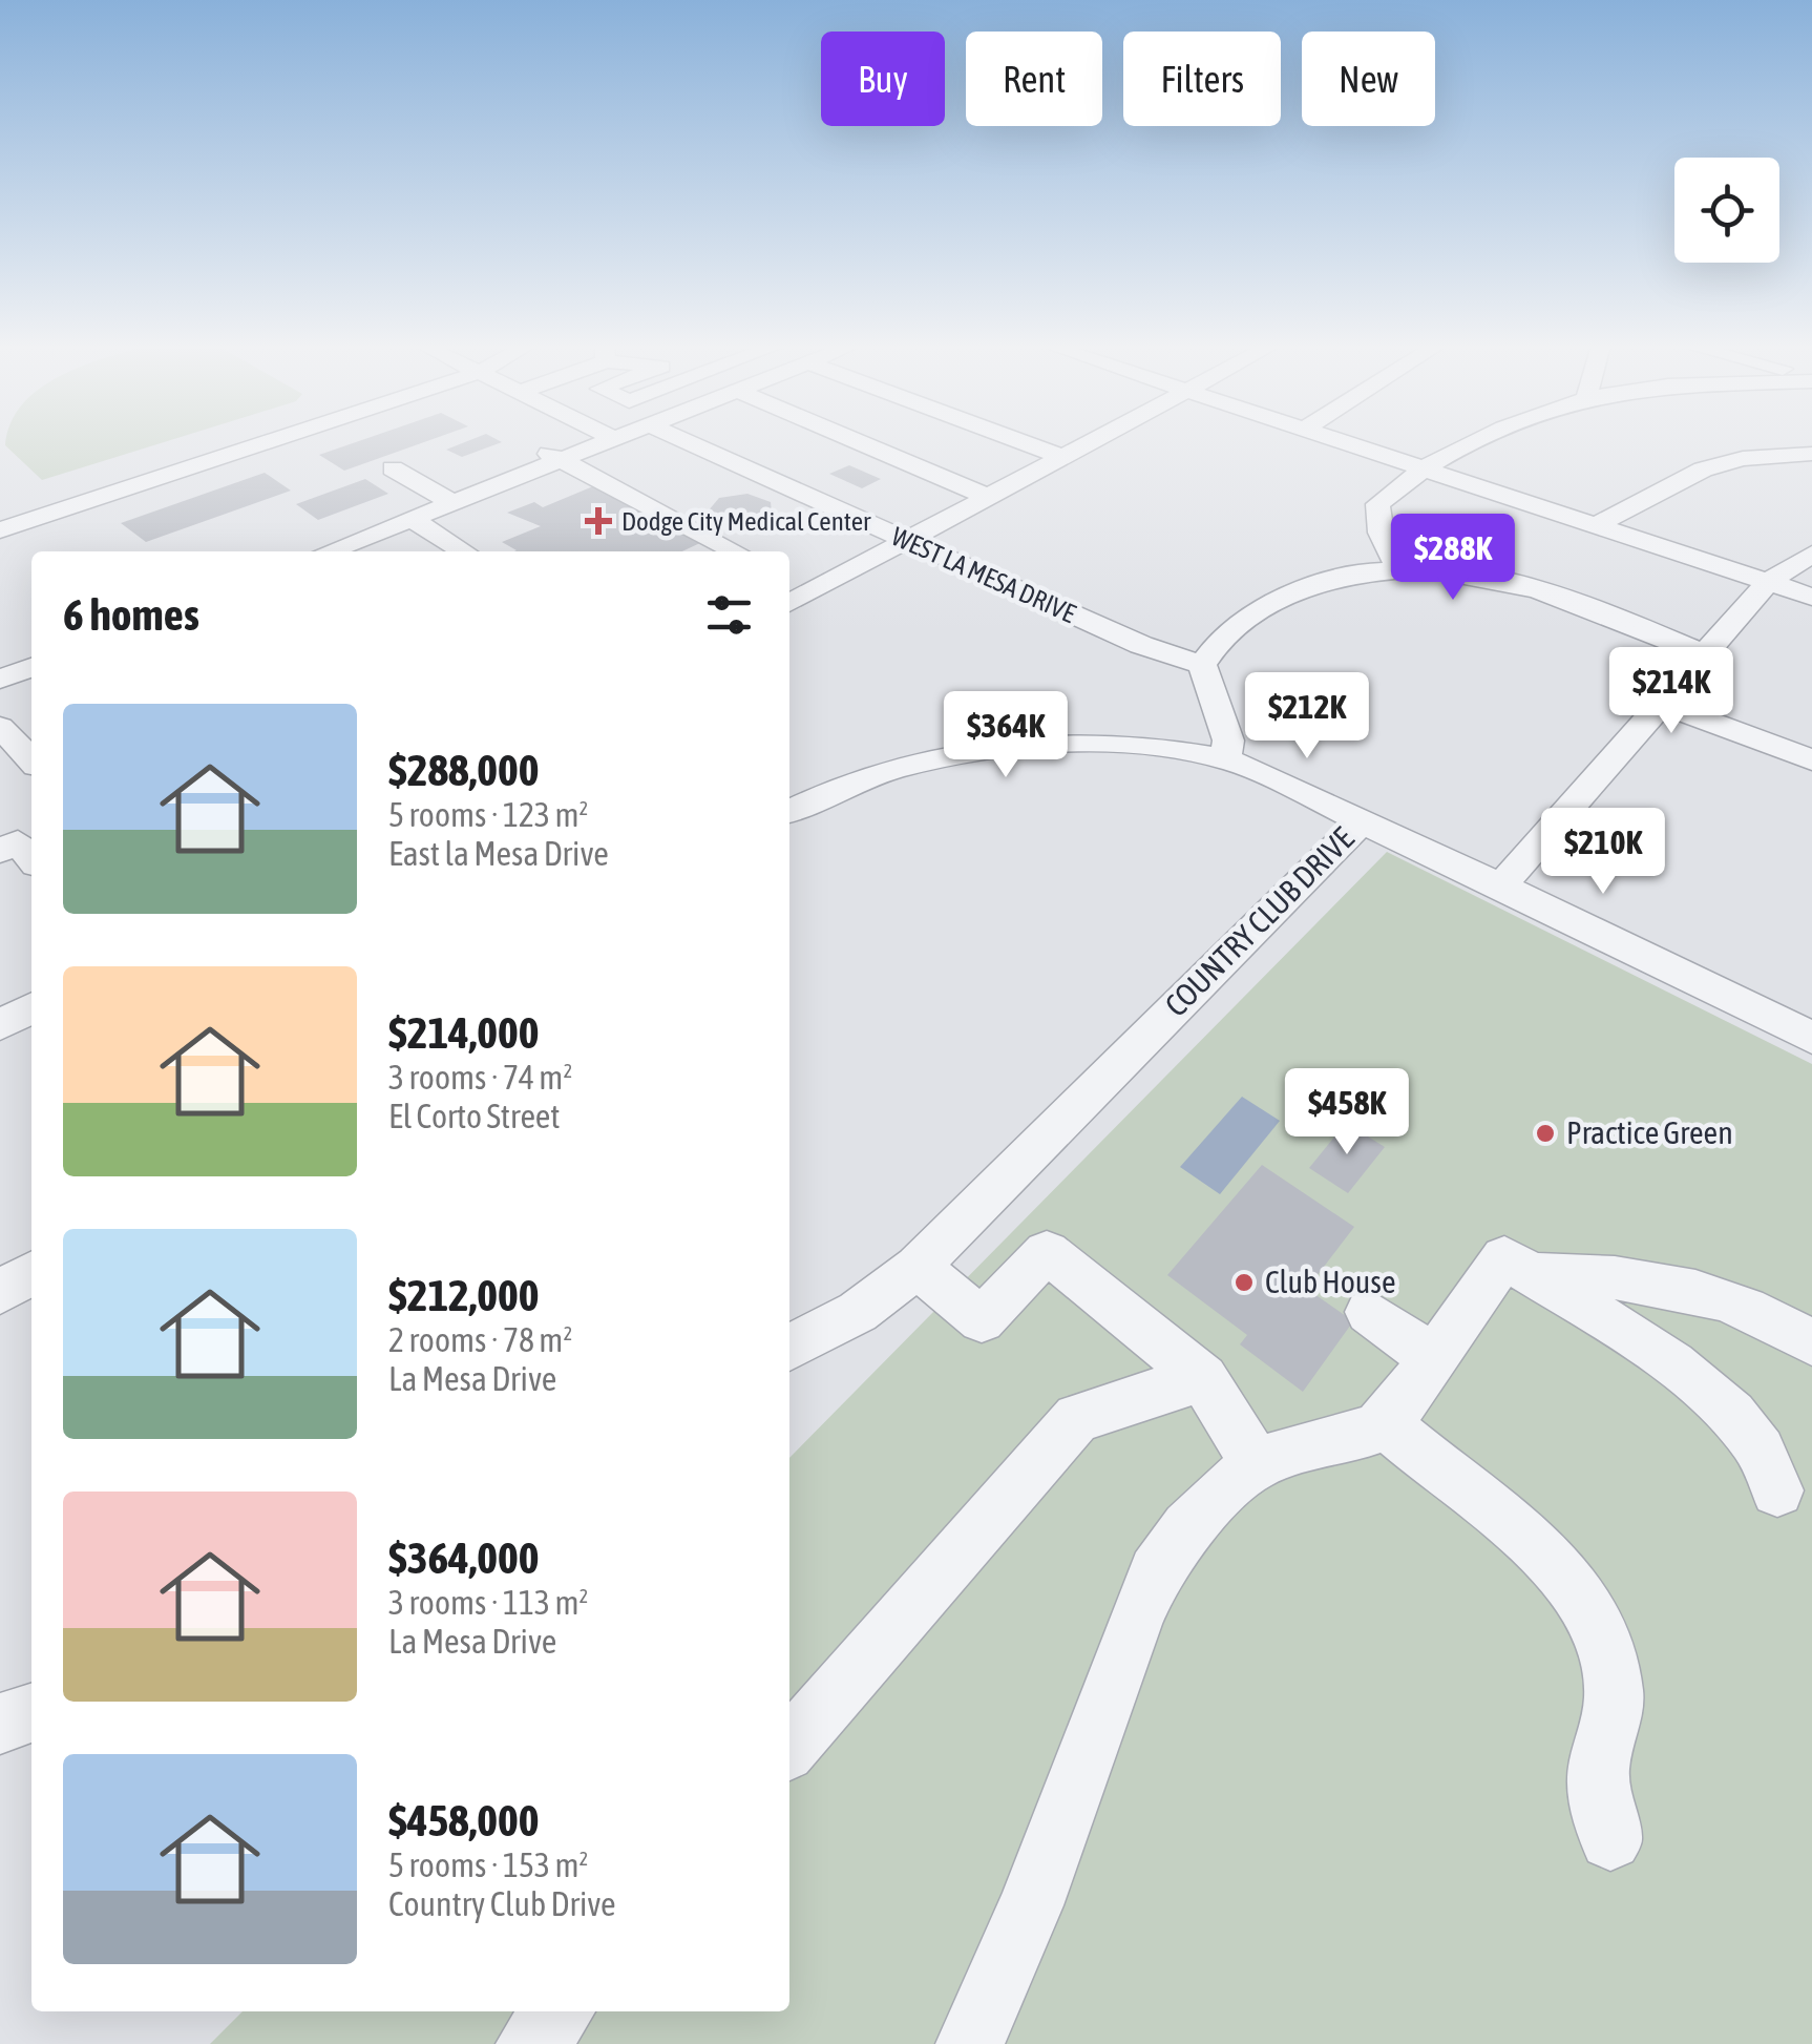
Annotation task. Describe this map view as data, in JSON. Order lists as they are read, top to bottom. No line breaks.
{"streets":{"street":["WEST LA MESA DRIVE","COUNTRY CLUB DRIVE"]},"places":{"health":["Dodge City Medical Center"],"other":["Practice Green","Club House"]},"page":{"chip":["Buy","Rent","Filters","New"],"price":["$288K","$214K","$212K","$364K","$210K","$458K"],"heading":"6 homes","list":[{"name":"$288,000","note":"5 rooms · 123 m² · East la Mesa Drive"},{"name":"$214,000","note":"3 rooms · 74 m² · El Corto Street"},{"name":"$212,000","note":"2 rooms · 78 m² · La Mesa Drive"},{"name":"$364,000","note":"3 rooms · 113 m² · La Mesa Drive"},{"name":"$458,000","note":"5 rooms · 153 m² · Country Club Drive"}]}}
